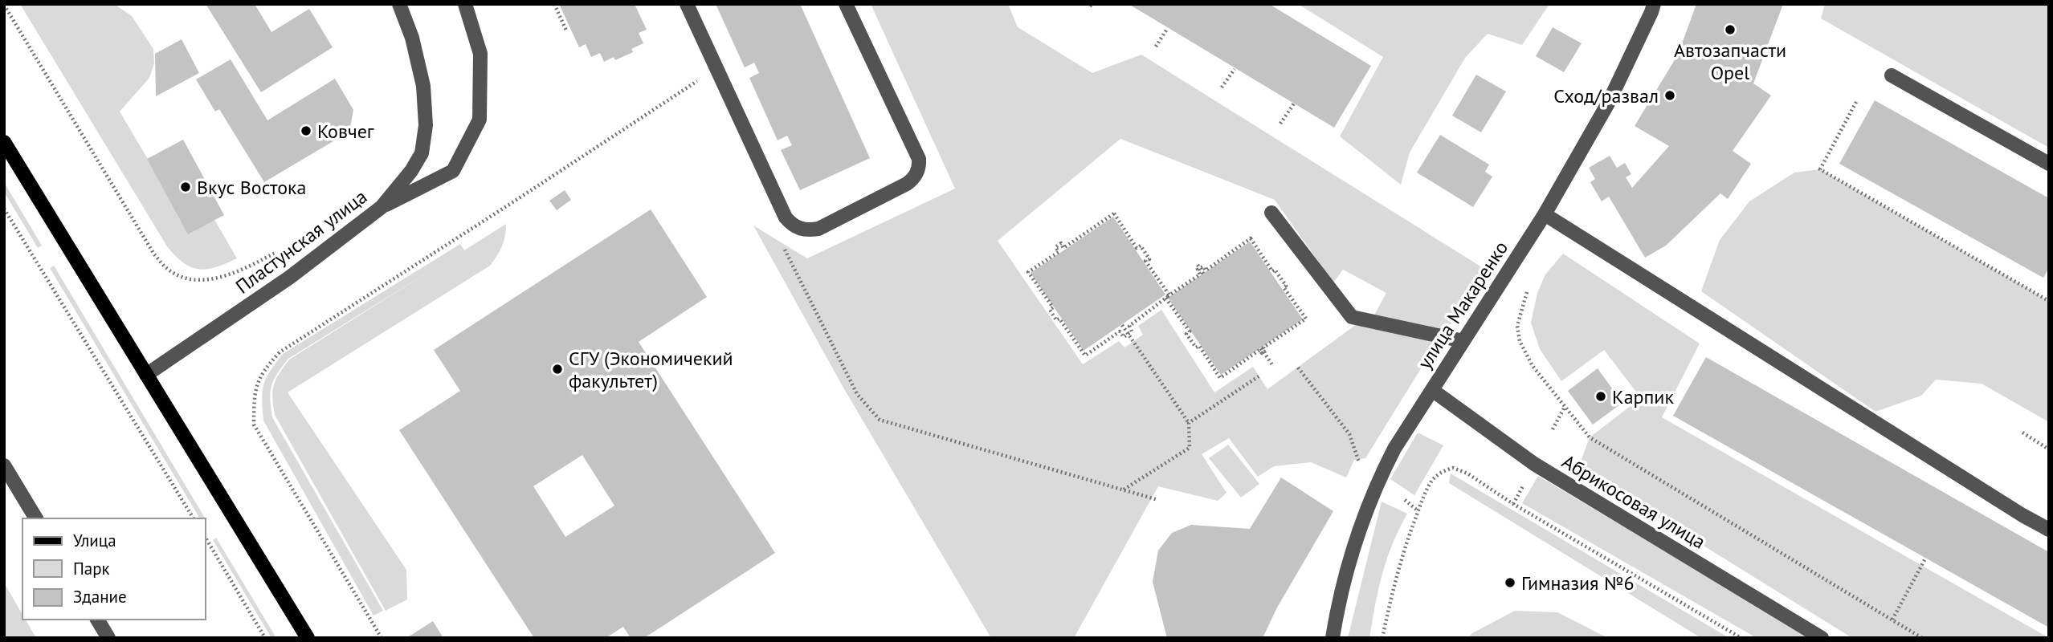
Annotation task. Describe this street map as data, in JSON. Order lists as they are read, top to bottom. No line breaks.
{"streets":{"street":["Пластунская улица","улица Макаренко","Абрикосовая улица"]},"crossings":[["улица Макаренко","Абрикосовая улица"]],"places":["Автозапчасти Opel","Сход/развал","Ковчег","Вкус Востока","СГУ (Экономичекий факультет)","Карпик","Гимназия №6"],"legend":["Улица","Парк","Здание"]}
